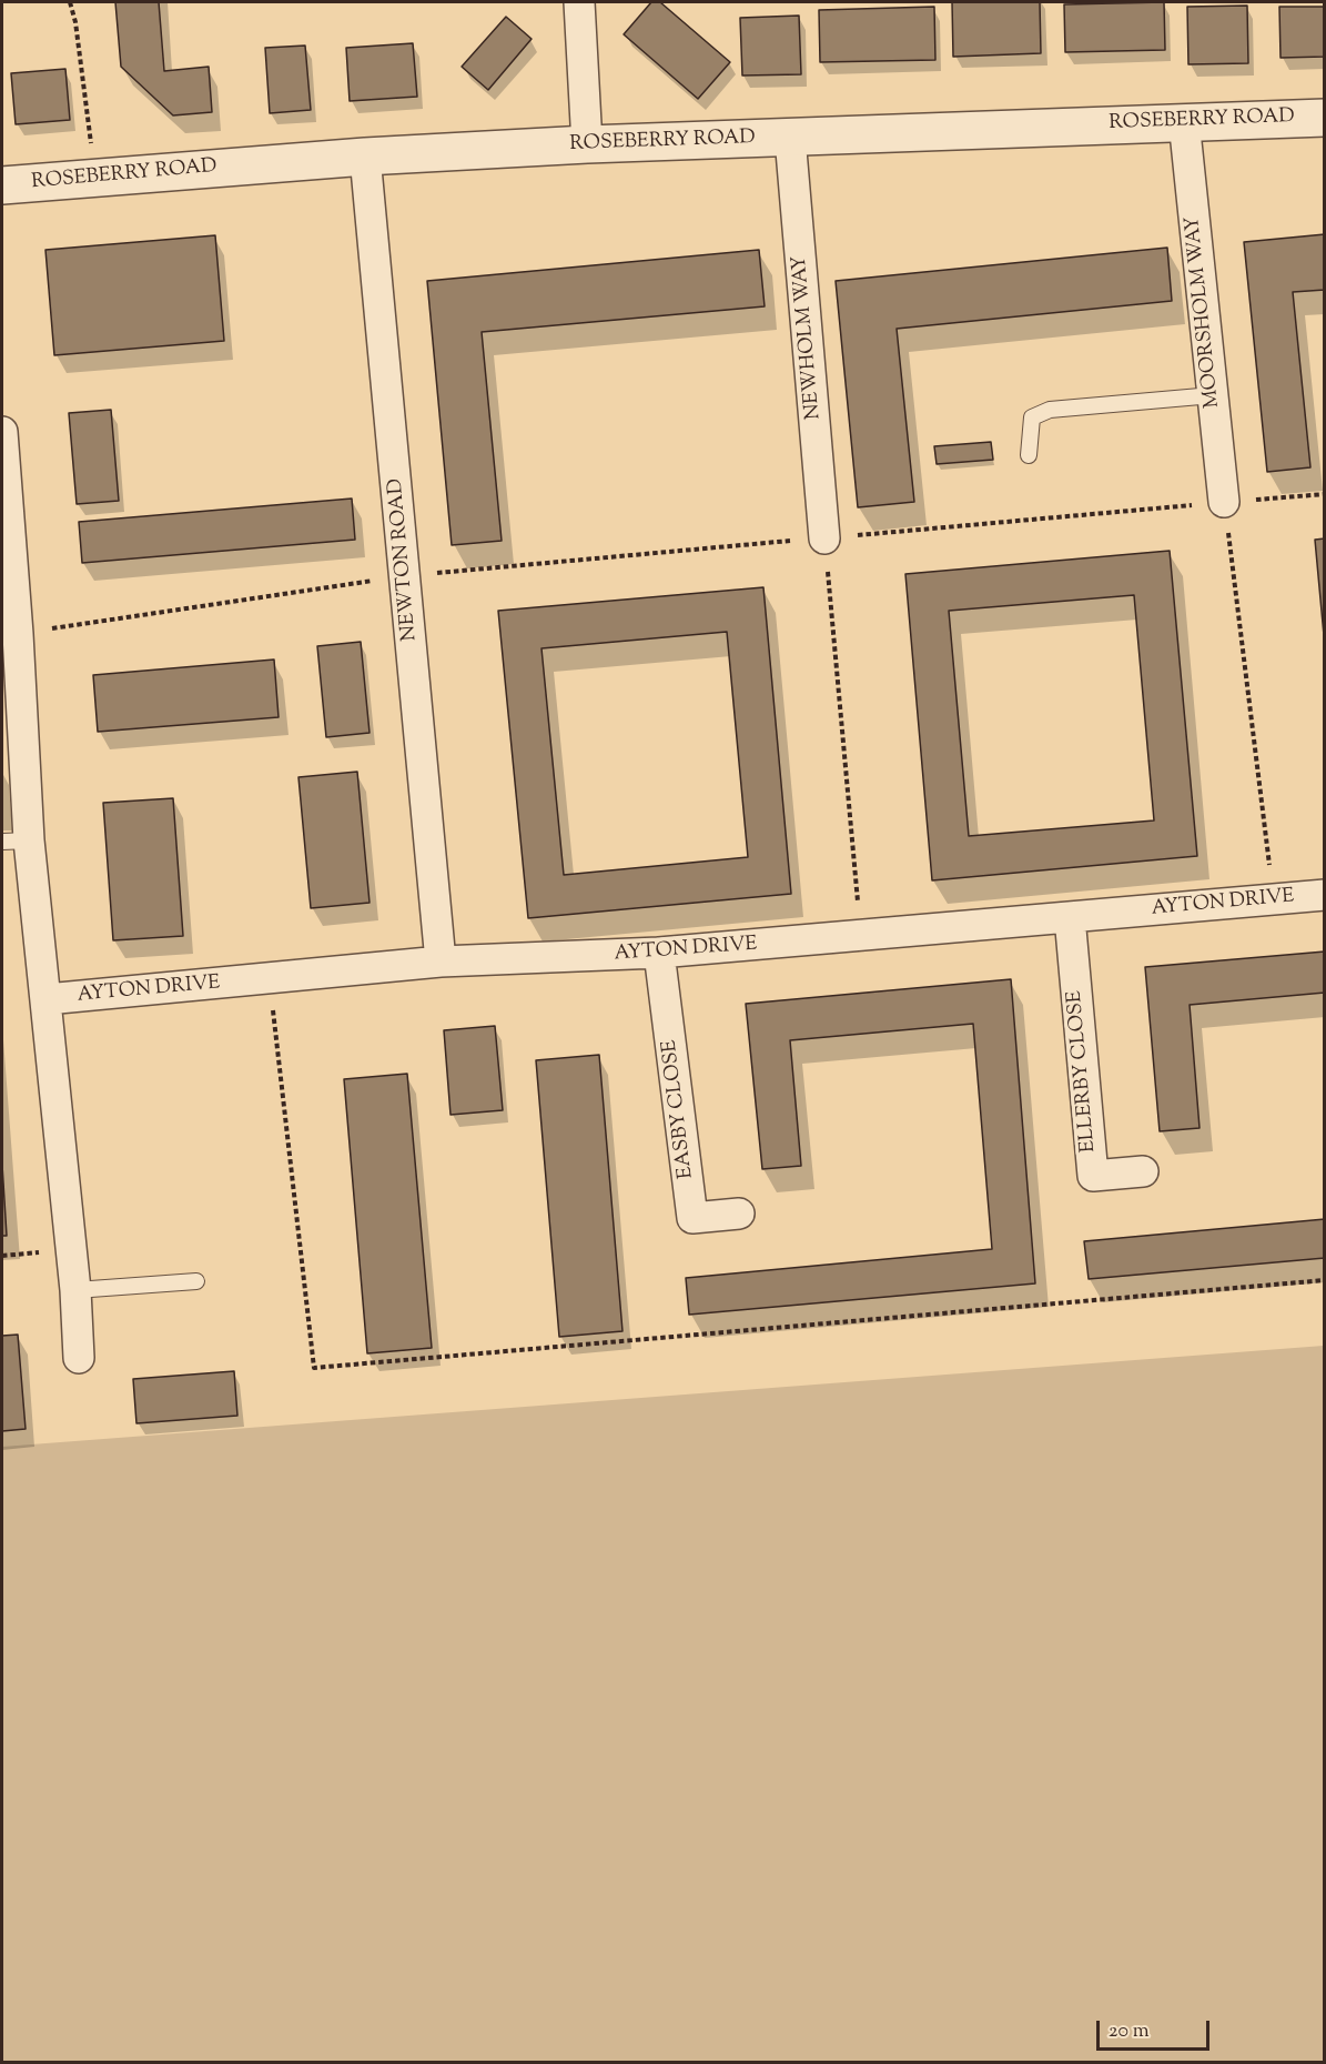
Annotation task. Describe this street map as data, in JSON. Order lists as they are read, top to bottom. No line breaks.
{"streets":{"street":["ROSEBERRY ROAD","MOORSHOLM WAY","NEWHOLM WAY","NEWTON ROAD","AYTON DRIVE","ELLERBY CLOSE","EASBY CLOSE"]},"crossings":[["ROSEBERRY ROAD","MOORSHOLM WAY"],["ROSEBERRY ROAD","NEWHOLM WAY"],["ROSEBERRY ROAD","NEWTON ROAD"],["NEWTON ROAD","AYTON DRIVE"],["AYTON DRIVE","ELLERBY CLOSE"],["AYTON DRIVE","EASBY CLOSE"]],"scale_bar":"20 m"}
